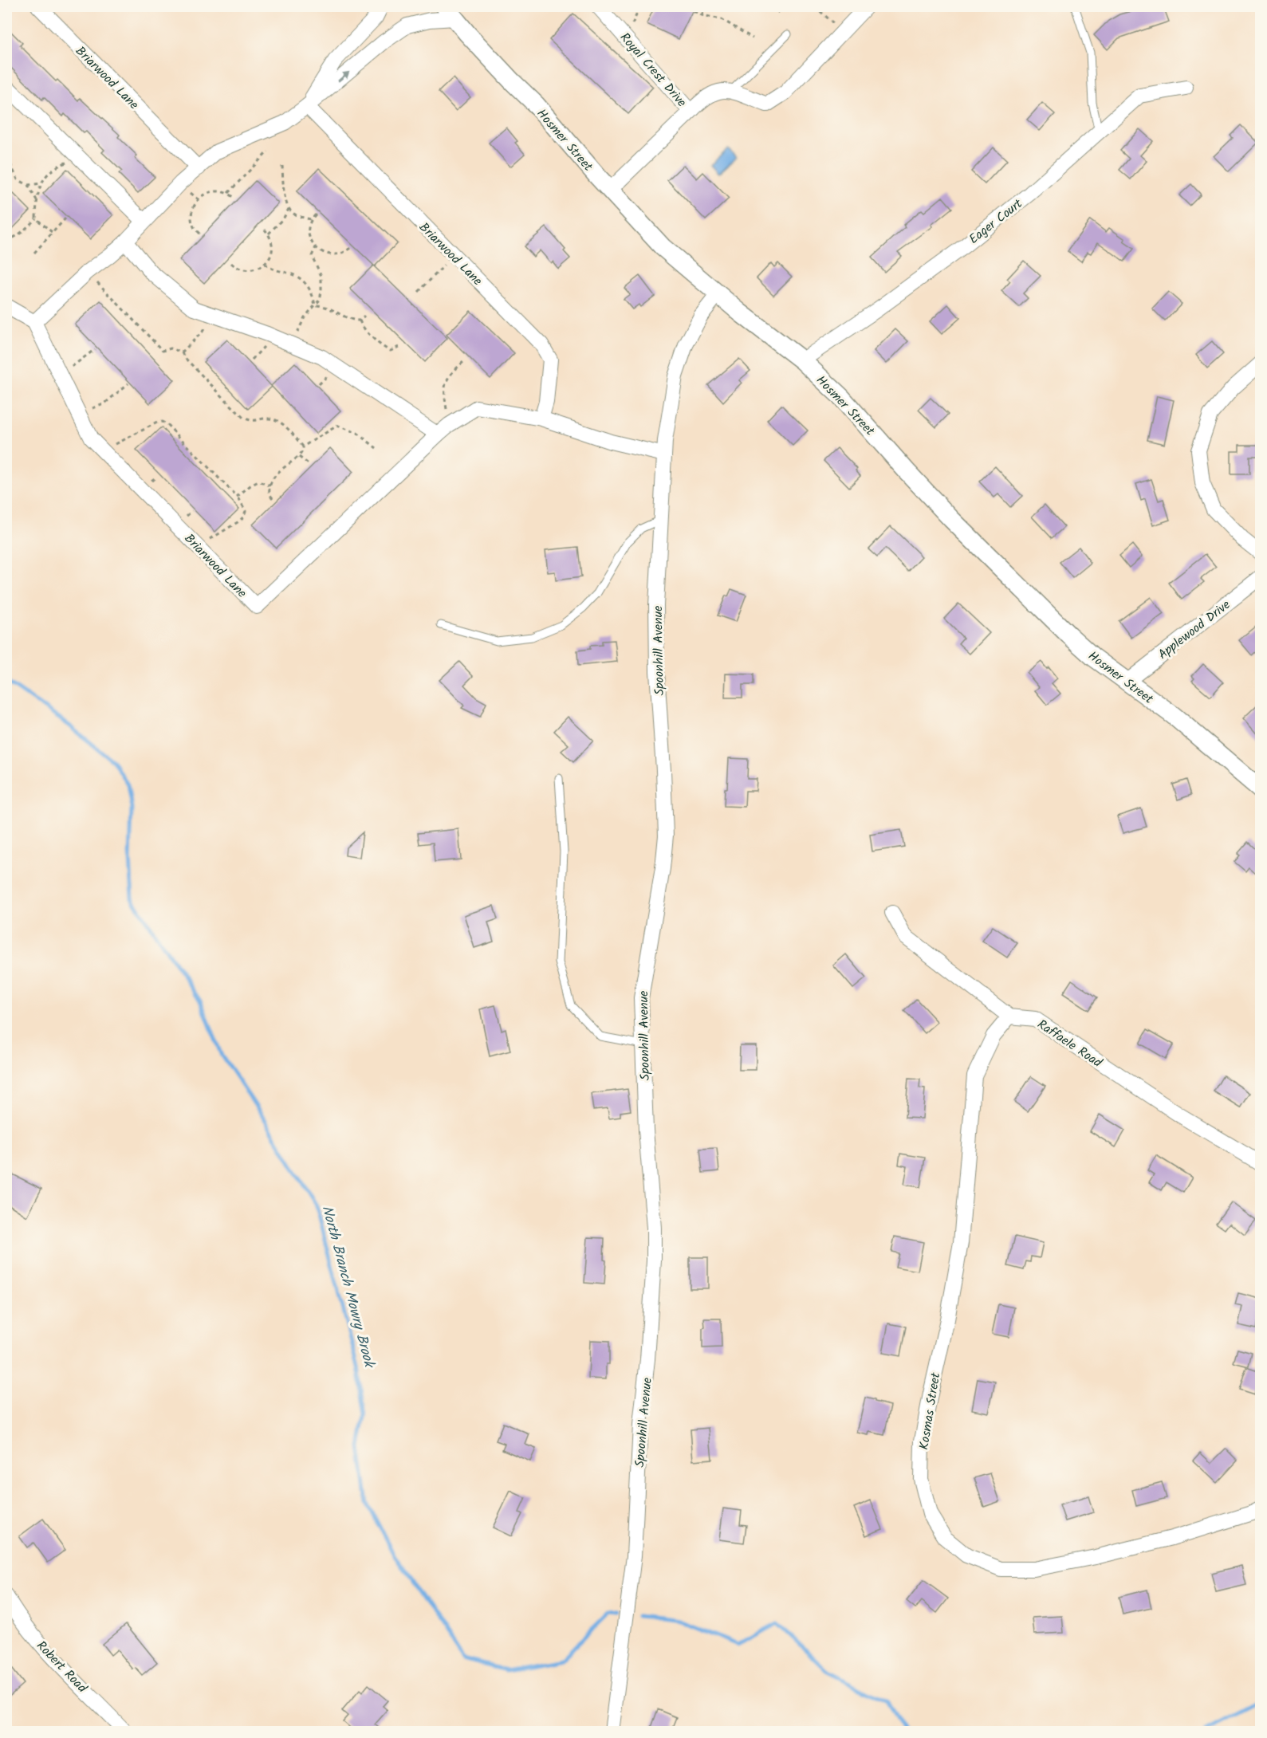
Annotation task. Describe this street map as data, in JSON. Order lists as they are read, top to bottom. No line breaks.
{"streets":{"street":["Royal Crest Drive","Briarwood Lane","Hosmer Street","Eager Court","Applewood Drive","Spoonhill Avenue","Raffaele Road","Kosmas Street","Robert Road"]},"crossings":[["Royal Crest Drive","Hosmer Street"],["Briarwood Lane","Spoonhill Avenue"],["Hosmer Street","Eager Court"],["Hosmer Street","Applewood Drive"],["Hosmer Street","Spoonhill Avenue"],["Raffaele Road","Kosmas Street"]],"water":["North Branch Mowry Brook"]}
